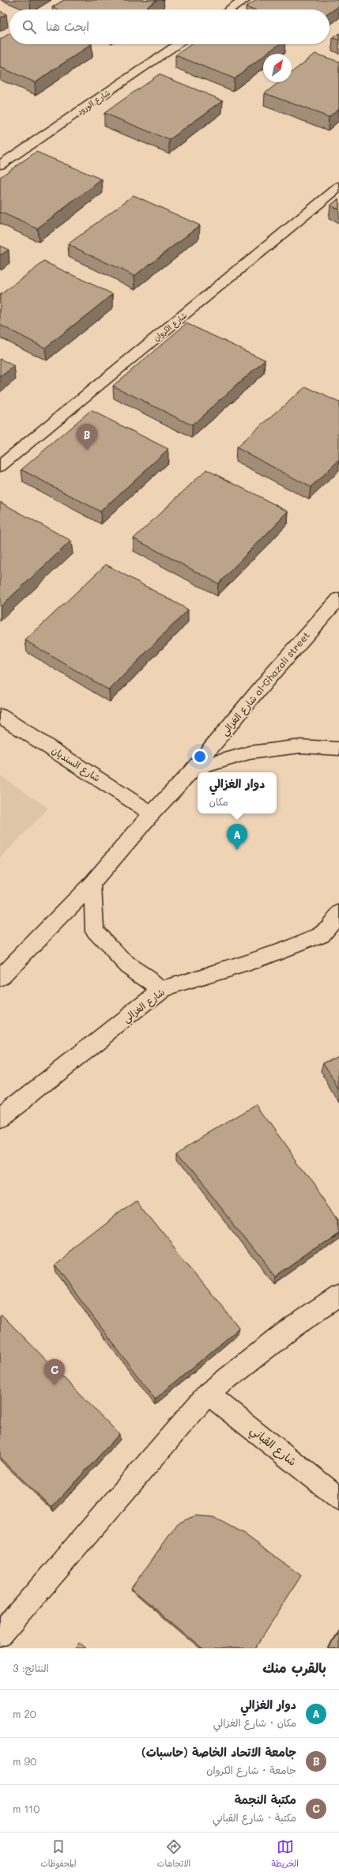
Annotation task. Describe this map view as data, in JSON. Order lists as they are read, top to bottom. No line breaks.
{"streets":{"street":["شارع الورود","شارع الكروان","شارع الغزالي al-Ghazali street","شارع السنديان","شارع الغزالي","شارع القباني"]},"north":"top right","page":{"search":"ابحث هنا","pins":["B","A","C"],"popup":["دوار الغزالي","مكان"],"heading":["بالقرب منك","النتائج: 3"],"list":[{"mark":"A","name":"دوار الغزالي","note":"مكان · شارع الغزالي","value":"20 m"},{"mark":"B","name":"جامعة الاتحاد الخاصة (حاسبات)","note":"جامعة · شارع الكروان","value":"90 m"},{"mark":"C","name":"مكتبة النجمة","note":"مكتبة · شارع القباني","value":"110 m"}],"nav":["الخريطة","الاتجاهات","المحفوظات"]}}
